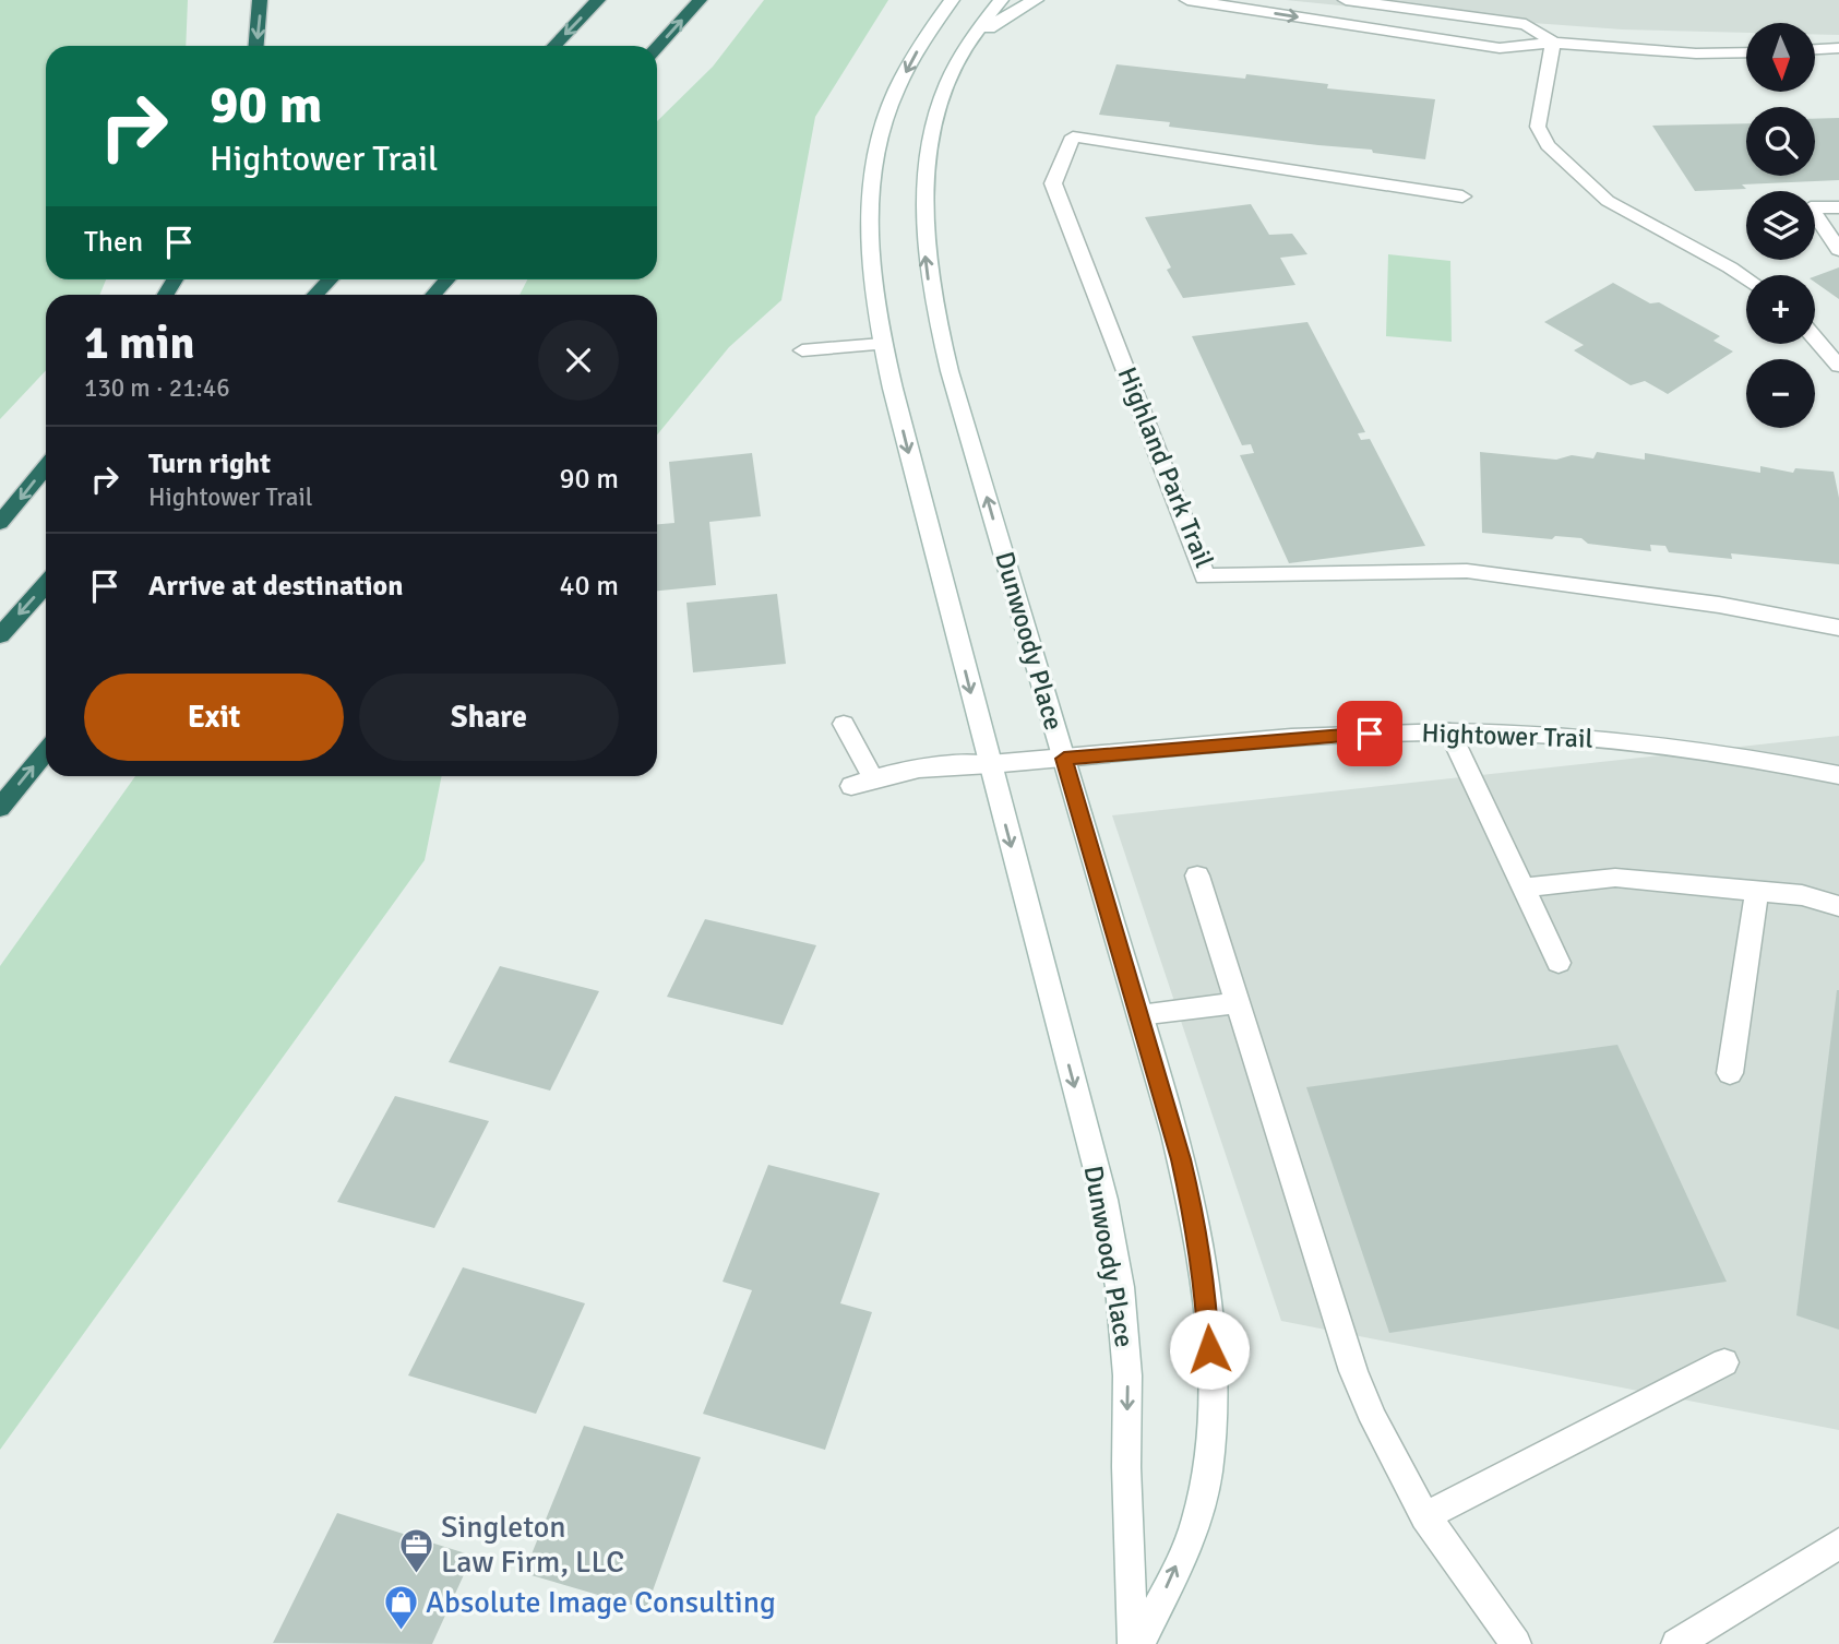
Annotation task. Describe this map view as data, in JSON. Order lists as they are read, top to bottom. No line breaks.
{"streets":{"street":["Highland Park Trail","Dunwoody Place","Hightower Trail"]},"crossings":[["Dunwoody Place","Hightower Trail"]],"places":{"office":["Singleton Law Firm, LLC"],"shop":["Absolute Image Consulting"]},"north":"bottom","page":{"map_buttons":["+","−"],"turn":["90 m","Hightower Trail"],"then":"Then","heading":["1 min","130 m · 21:46"],"list":[{"name":"Turn right","note":"Hightower Trail","value":"90 m"},{"name":"Arrive at destination","value":"40 m"}],"buttons":["Exit","Share"]}}
